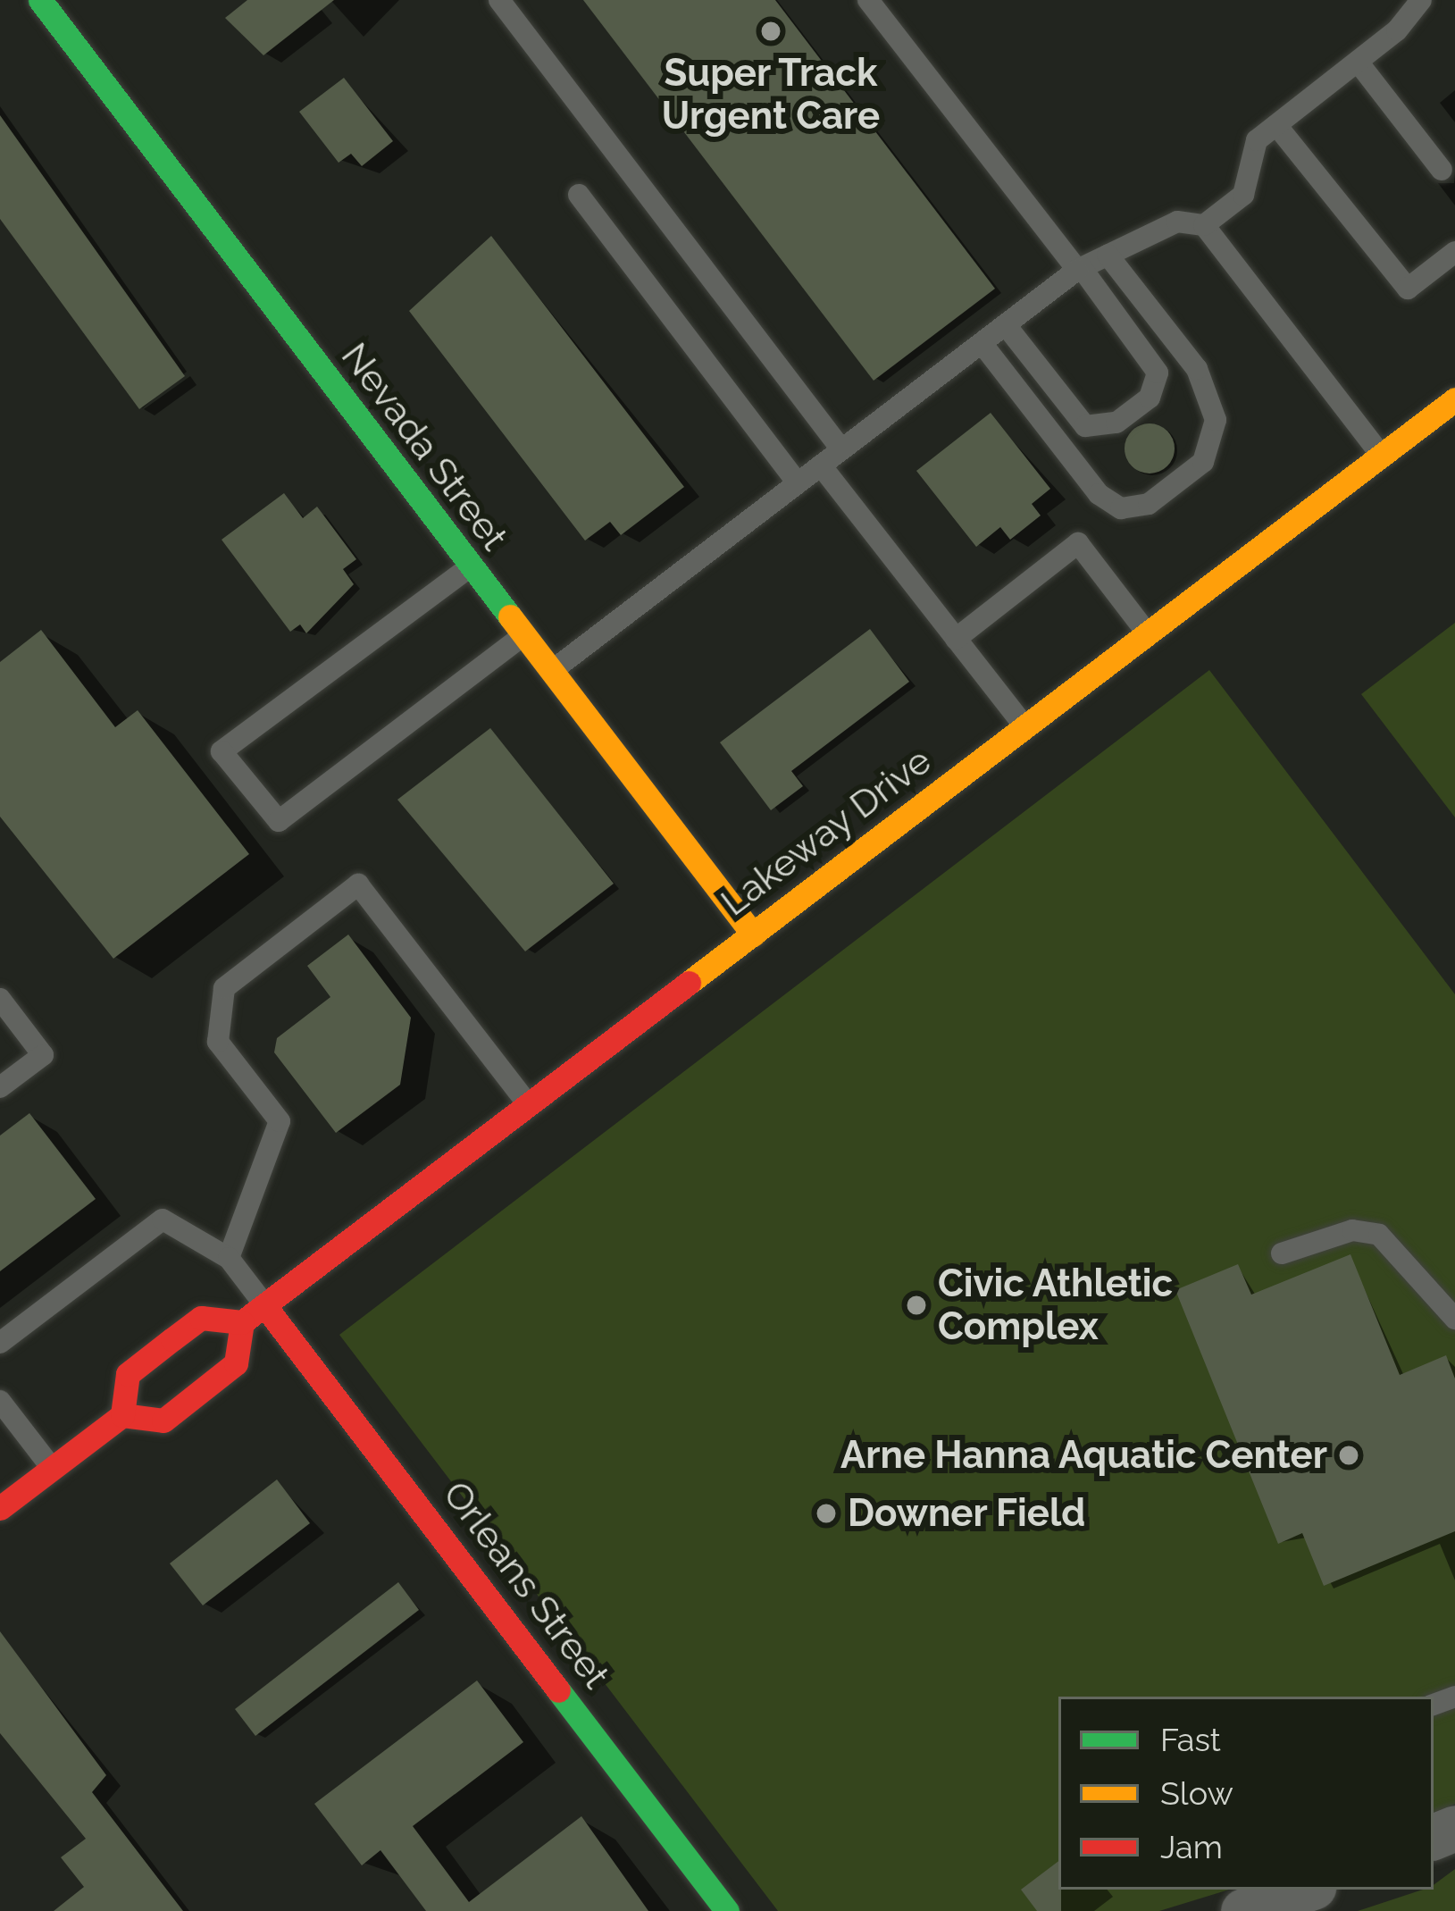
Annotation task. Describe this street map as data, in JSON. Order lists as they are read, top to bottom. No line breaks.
{"streets":{"main road":["Nevada Street","Lakeway Drive","Orleans Street"]},"crossings":[["Nevada Street","Lakeway Drive"],["Lakeway Drive","Orleans Street"]],"places":["Super Track Urgent Care","Civic Athletic Complex","Arne Hanna Aquatic Center","Downer Field"],"legend":["Fast","Slow","Jam"]}
